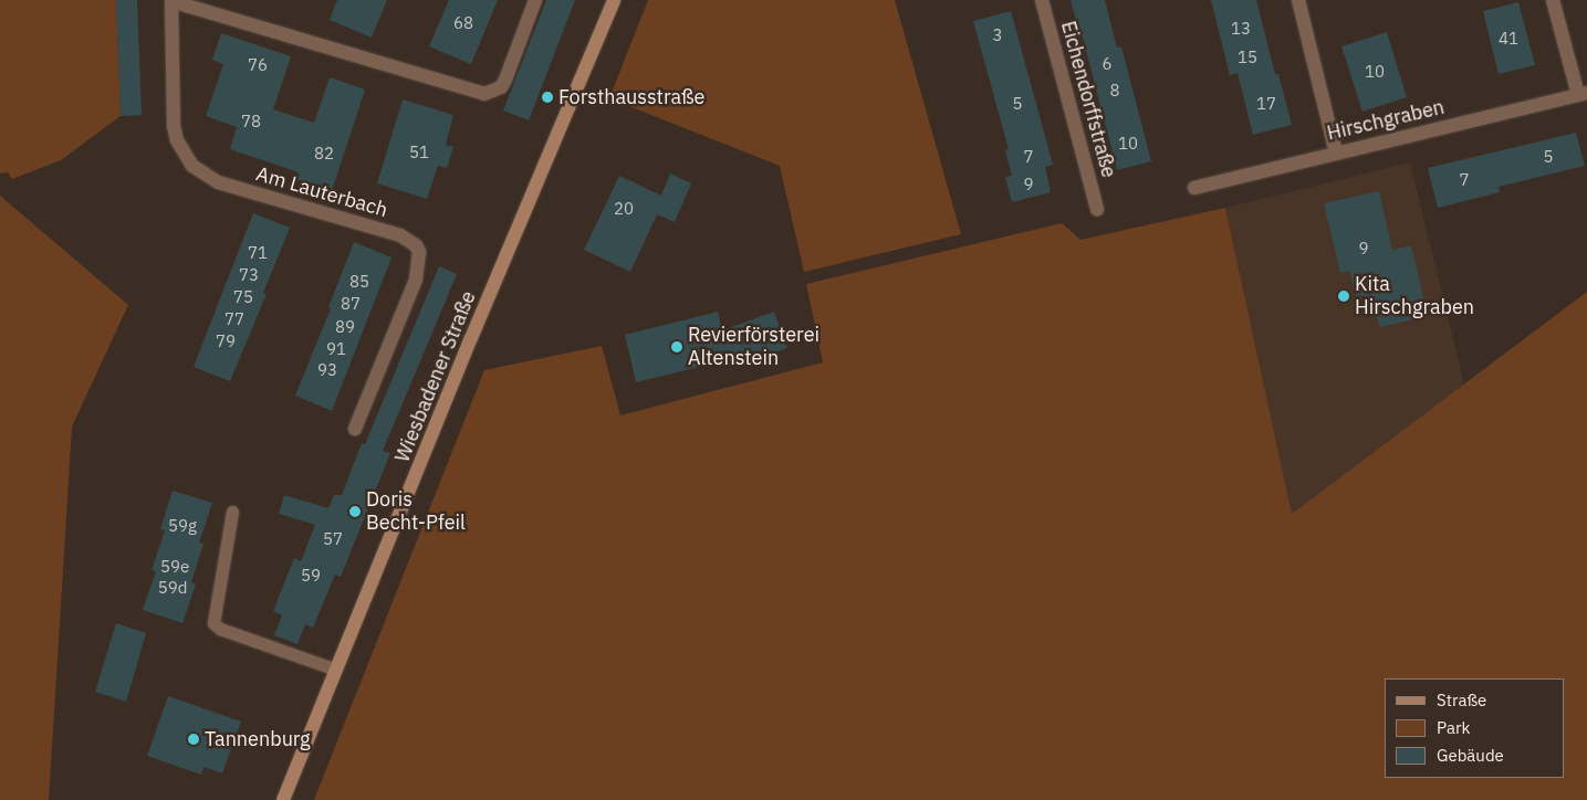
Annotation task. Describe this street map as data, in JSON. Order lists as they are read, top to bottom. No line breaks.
{"streets":{"main road":["Wiesbadener Straße"],"street":["Eichendorffstraße","Hirschgraben","Am Lauterbach"]},"places":["Forsthausstraße","Kita Hirschgraben","Revierförsterei Altenstein","Doris Becht-Pfeil","Tannenburg"],"house_numbers":["68","13","3","41","15","6","76","10","8","5","17","78","10","51","82","7","5","7","9","20","9","71","73","85","75","87","77","89","79","91","93","59g","57","59e","59","59d"],"legend":["Straße","Park","Gebäude"]}
